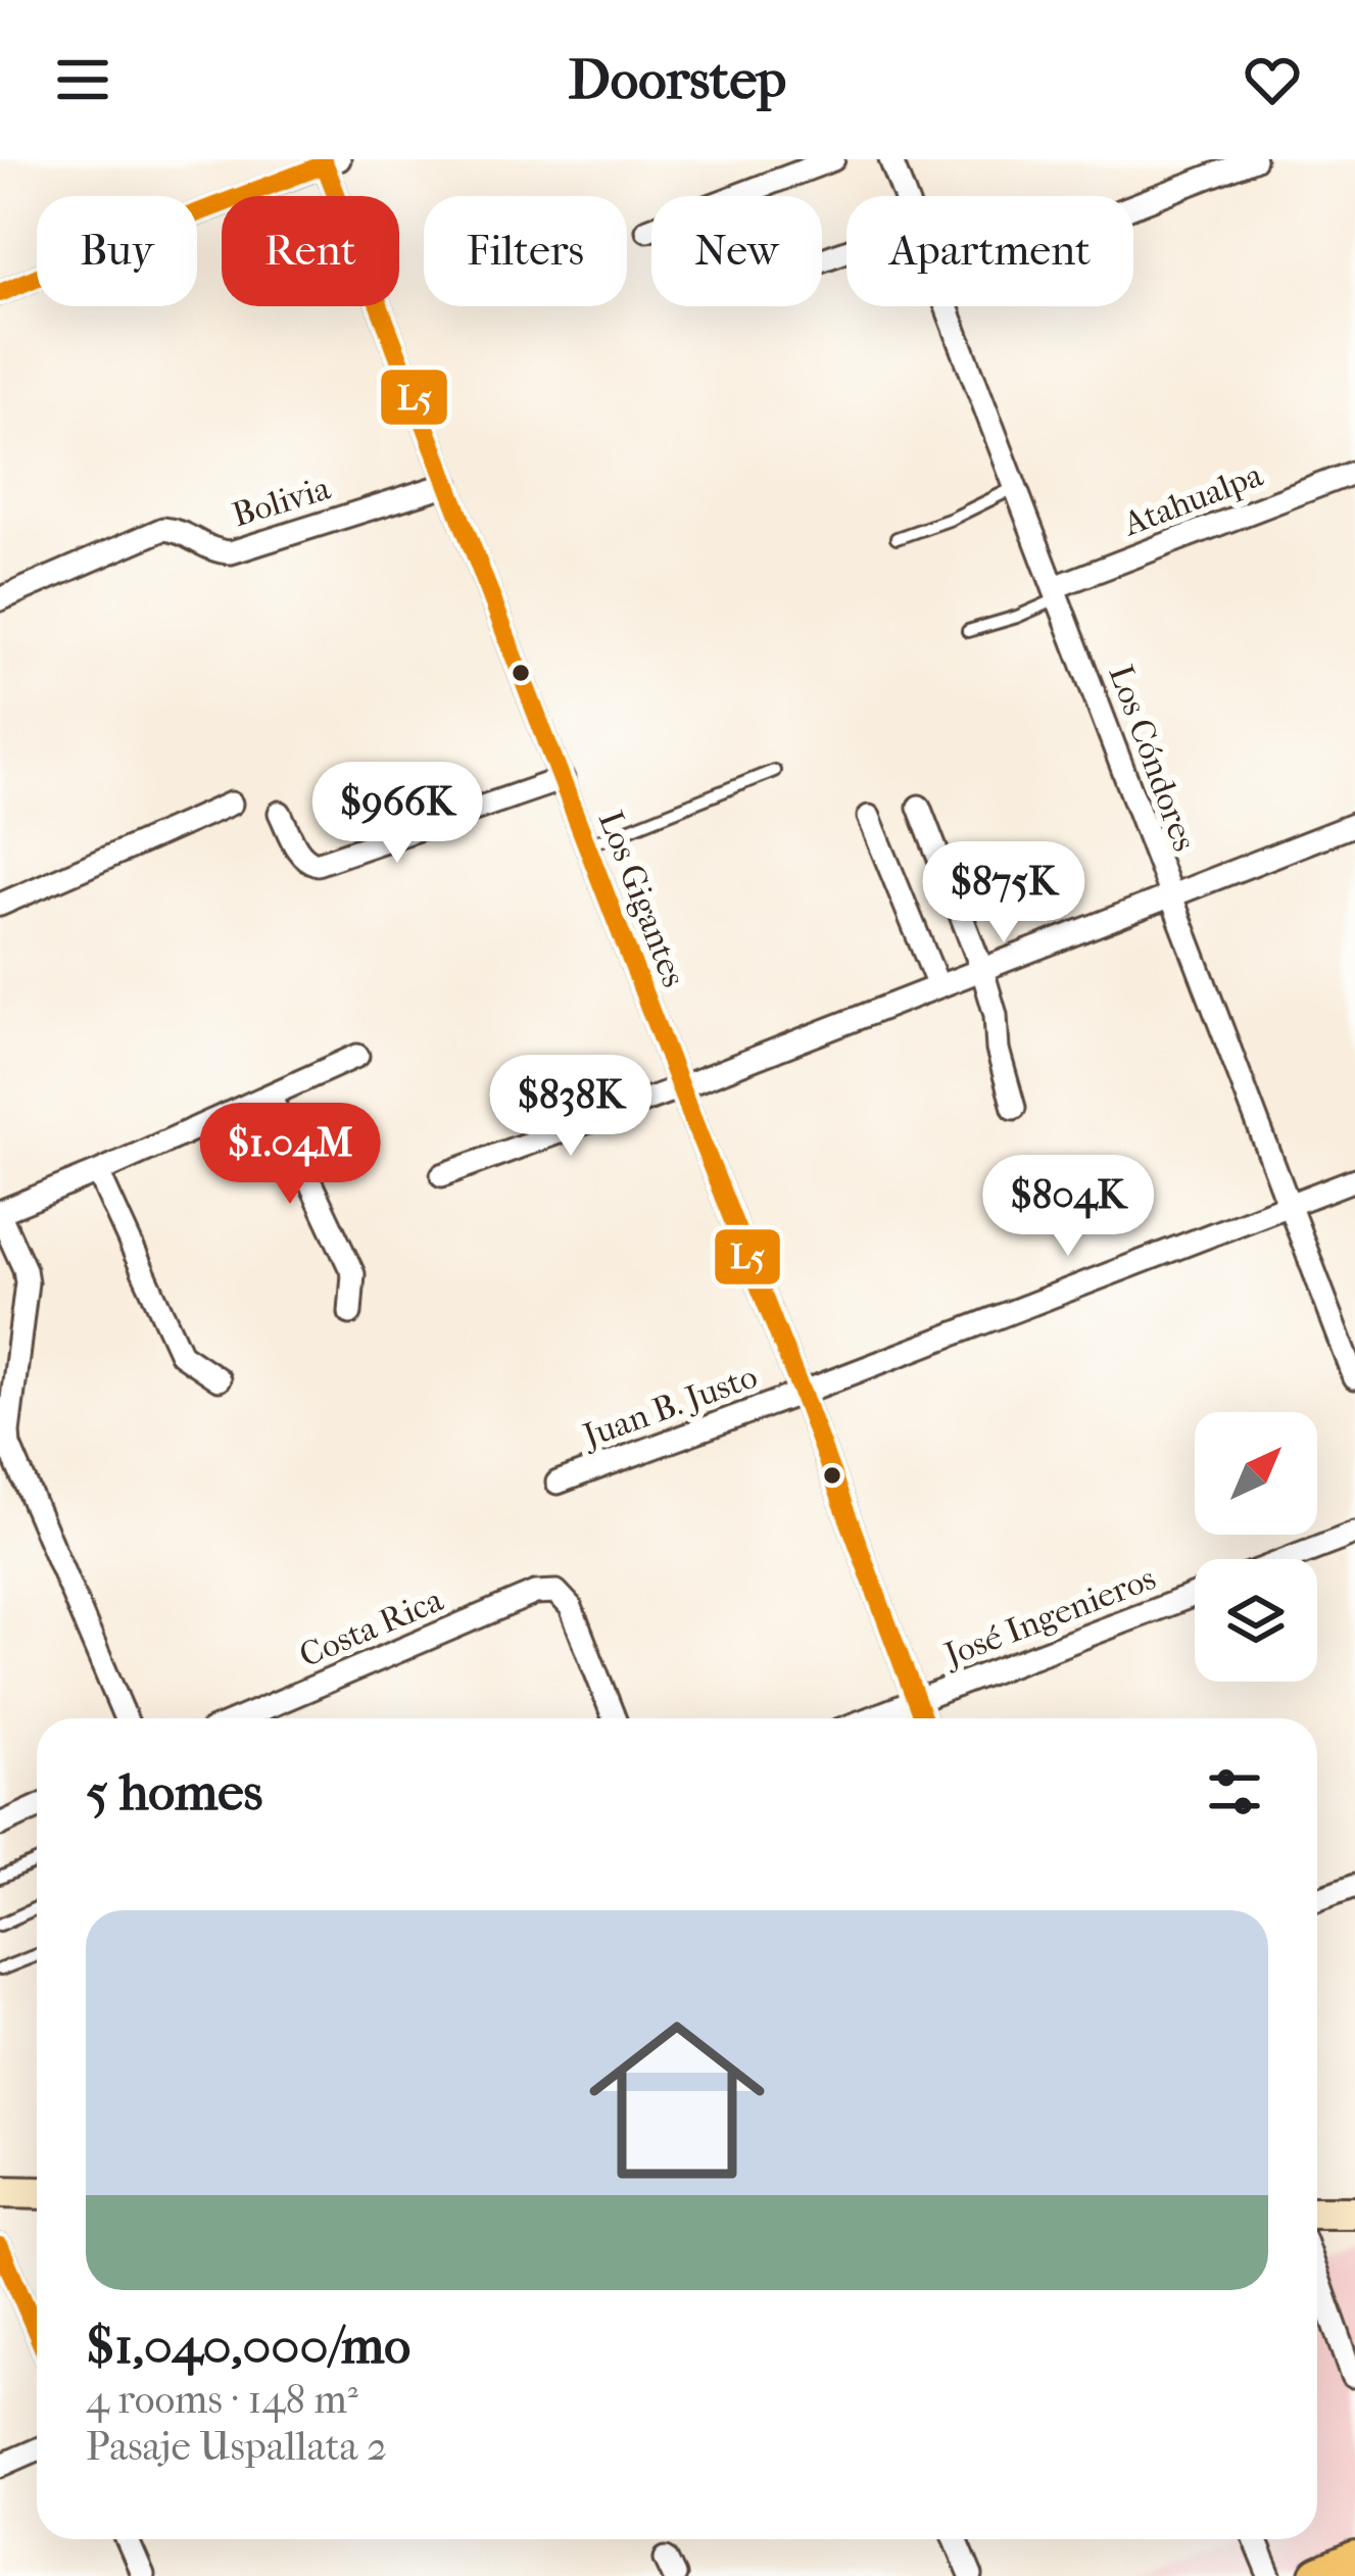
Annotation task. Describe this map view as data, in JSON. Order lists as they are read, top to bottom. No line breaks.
{"streets":{"street":["Atahualpa","Bolivia","Los Cóndores","Los Gigantes","Juan B. Justo","José Ingenieros","Costa Rica"]},"crossings":[["Atahualpa","Los Cóndores"],["Bolivia","Los Gigantes"],["Los Cóndores","Juan B. Justo"],["Los Gigantes","Juan B. Justo"],["Los Gigantes","José Ingenieros"]],"lines":["transit line L5"],"north":"top right","page":{"header":"Doorstep","chip":["Buy","Rent","Filters","New","Apartment"],"price":["$966K","$875K","$838K","$1.04M","$804K"],"heading":"5 homes","list":[{"name":"$1,040,000/mo","note":"4 rooms · 148 m² · Pasaje Uspallata 2"}]}}
